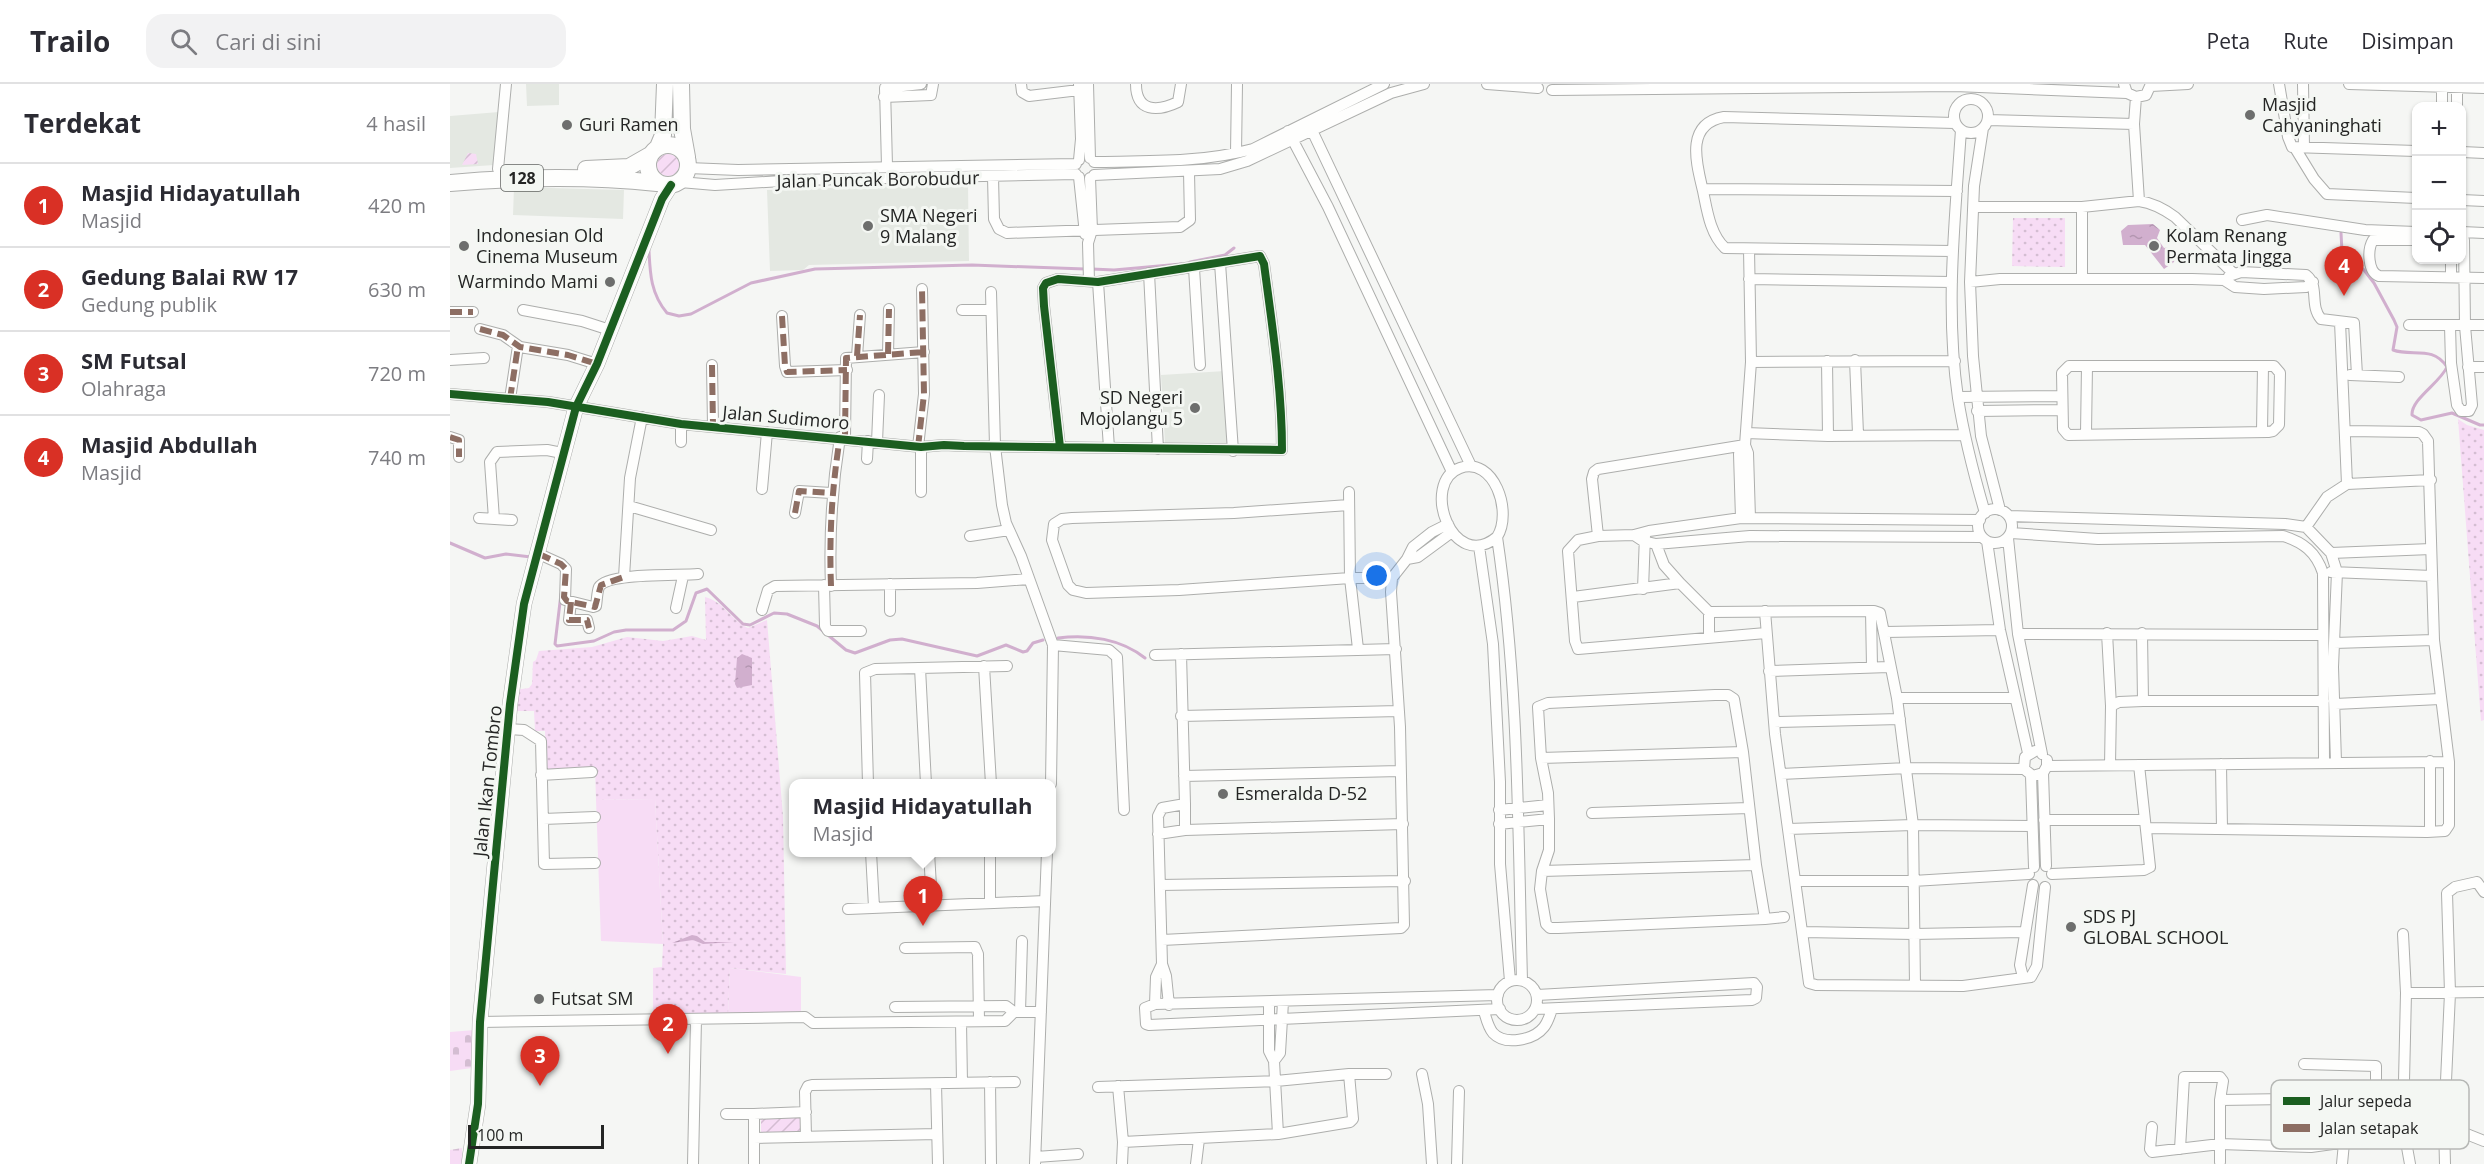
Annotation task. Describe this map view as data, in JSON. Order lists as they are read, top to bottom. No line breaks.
{"streets":{"main road":["128"],"street":["Jalan Puncak Borobudur","Jalan Sudimoro","Jalan Ikan Tombro"]},"crossings":[["128","Jalan Puncak Borobudur"],["Jalan Sudimoro","Jalan Ikan Tombro"]],"places":["Masjid Cahyaninghati","Guri Ramen","SMA Negeri 9 Malang","Indonesian Old Cinema Museum","Kolam Renang Permata Jingga","Warmindo Mami","SD Negeri Mojolangu 5","Esmeralda D-52","SDS PJ GLOBAL SCHOOL","Futsat SM"],"legend":["Jalur sepeda","Jalan setapak"],"scale_bar":"100 m","page":{"header":"Trailo","search":"Cari di sini","nav":["Peta","Rute","Disimpan"],"heading":["Terdekat","4 hasil"],"map_buttons":["+","−"],"list":[{"mark":"1","name":"Masjid Hidayatullah","note":"Masjid","value":"420 m"},{"mark":"2","name":"Gedung Balai RW 17","note":"Gedung publik","value":"630 m"},{"mark":"3","name":"SM Futsal","note":"Olahraga","value":"720 m"},{"mark":"4","name":"Masjid Abdullah","note":"Masjid","value":"740 m"}],"pins":["4","1","2","3"],"popup":["Masjid Hidayatullah","Masjid"],"scale":"100 m"}}
